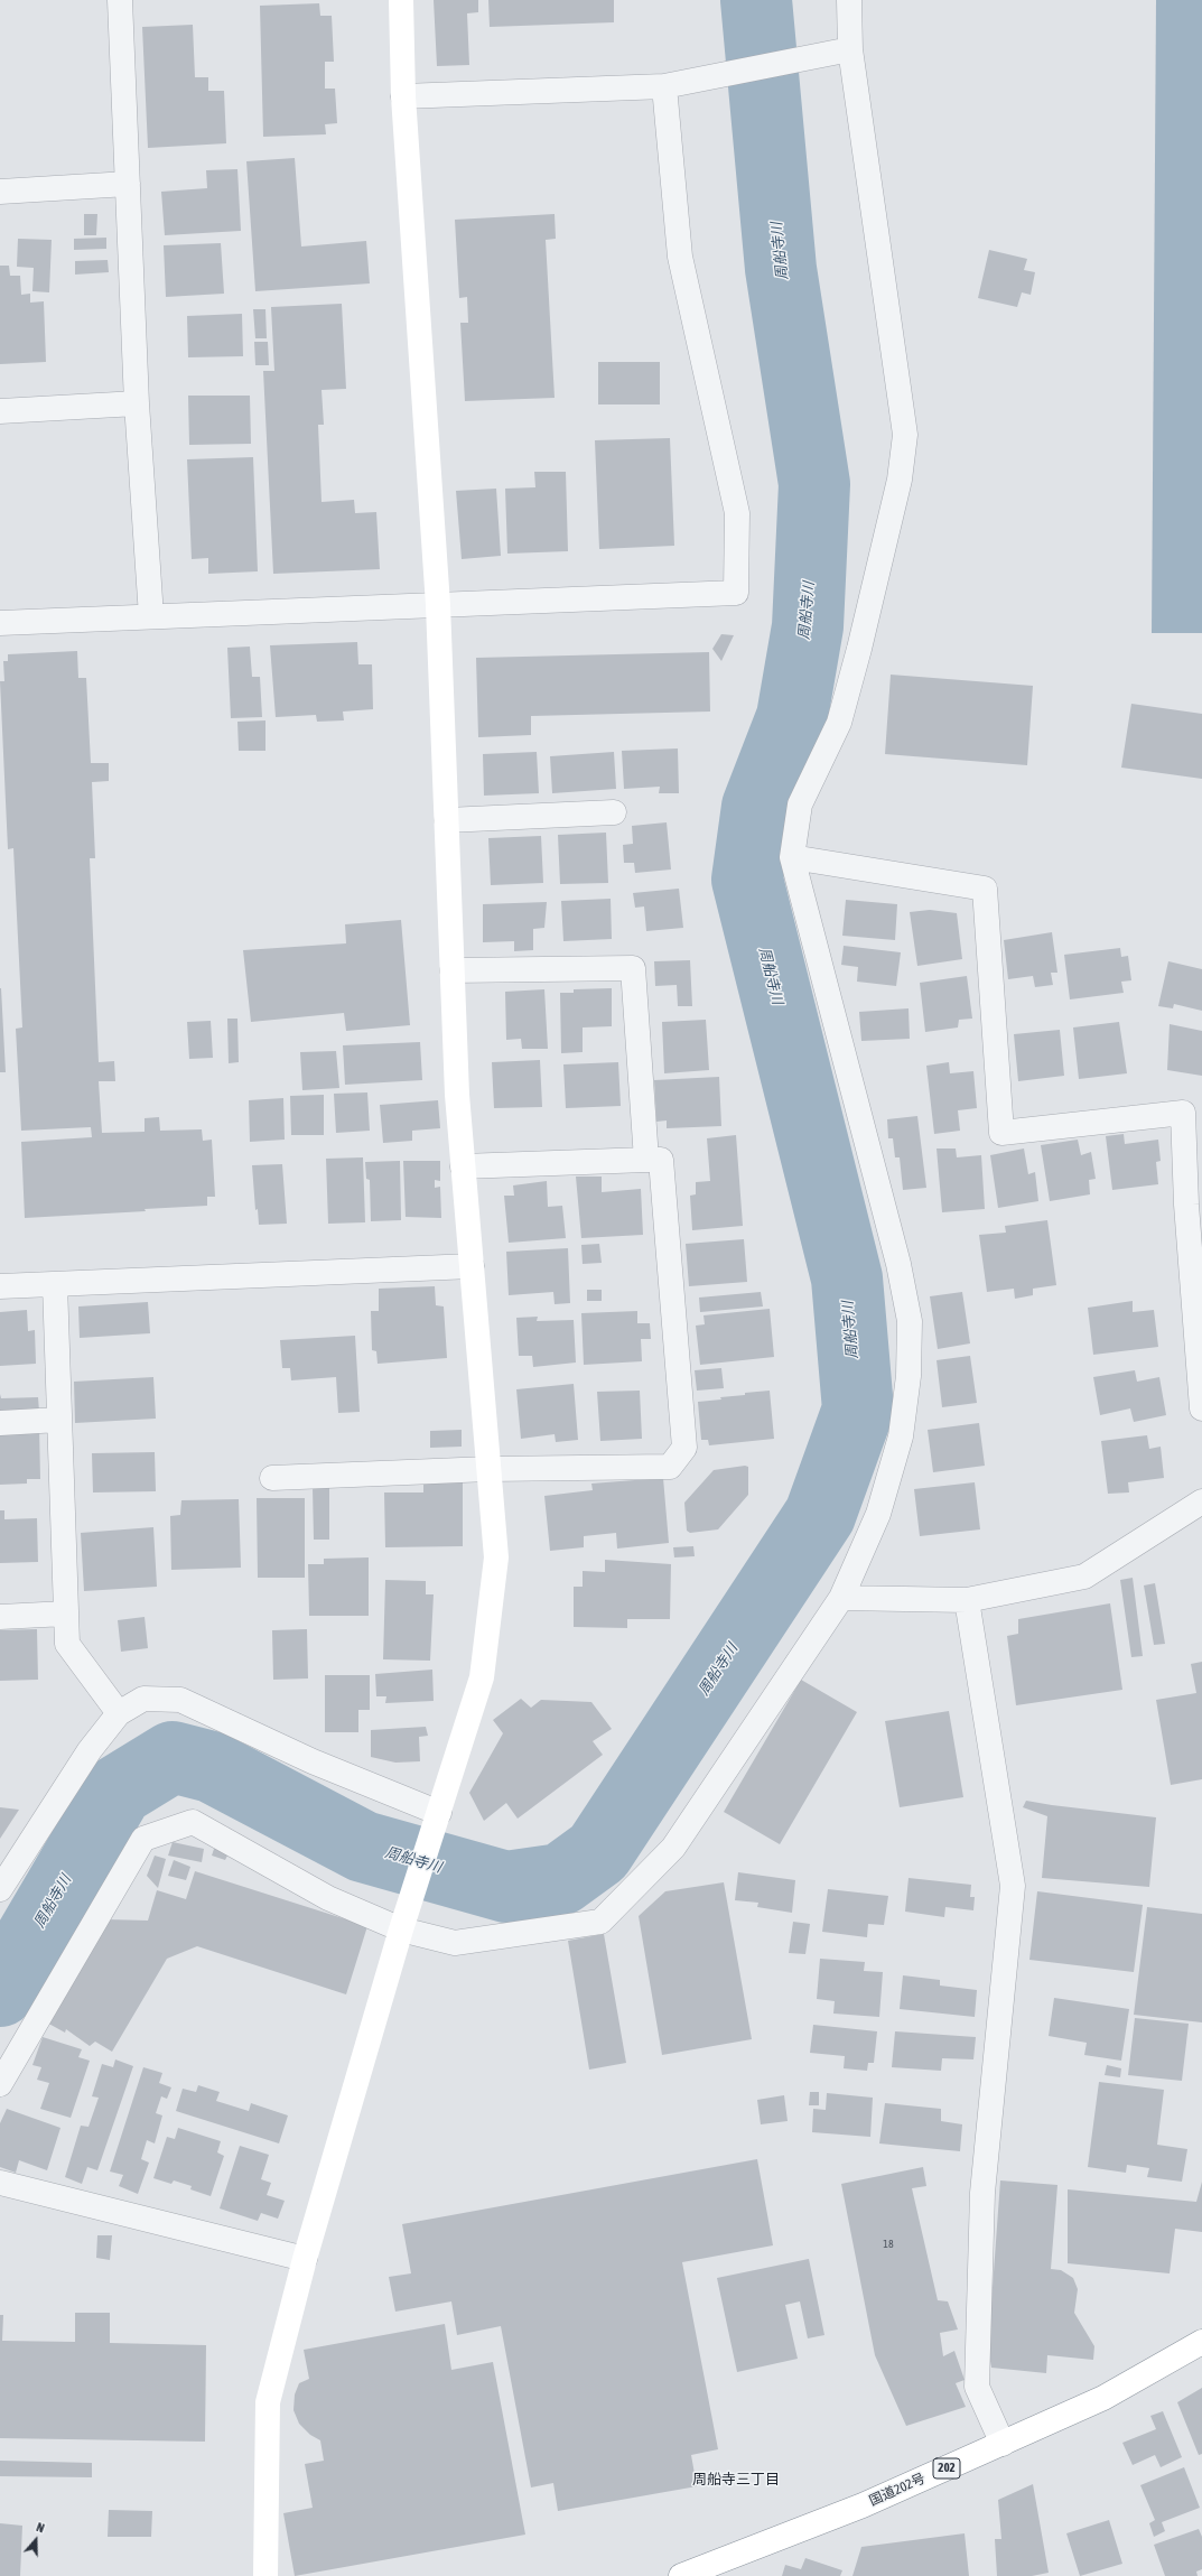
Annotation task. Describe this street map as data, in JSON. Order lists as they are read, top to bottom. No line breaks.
{"streets":{"main road":["202","国道202号"]},"districts":["周船寺三丁目"],"water":["周船寺川"],"house_numbers":["18"],"north":"top"}
